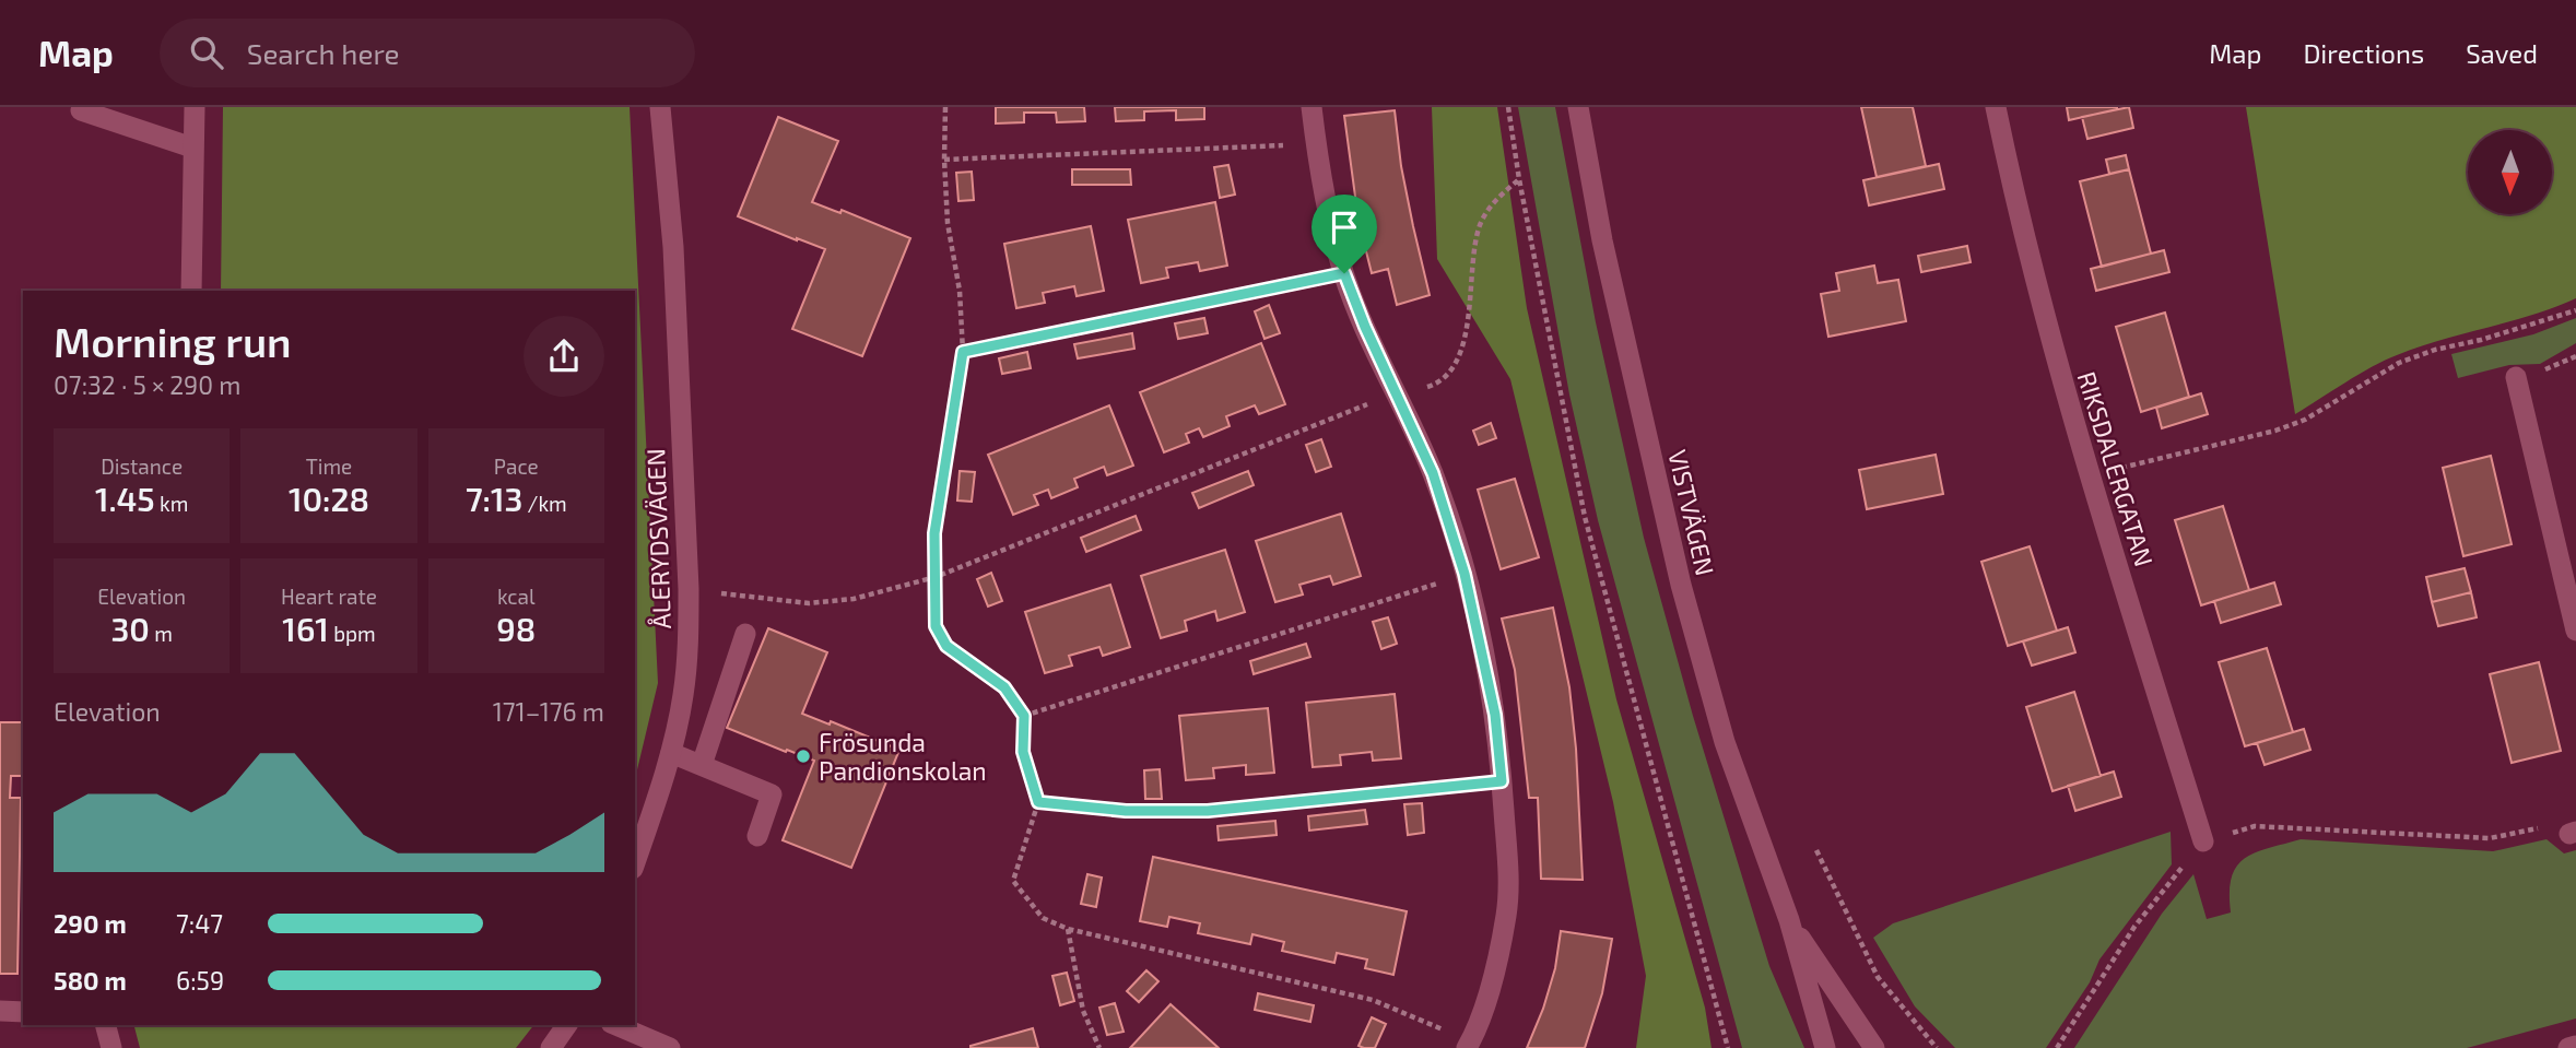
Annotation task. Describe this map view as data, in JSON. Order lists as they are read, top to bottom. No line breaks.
{"streets":{"street":["RIKSDALERGATAN","VISTVÄGEN","ÅLERYDSVÄGEN"]},"places":["Frösunda Pandionskolan"],"north":"bottom","page":{"header":"Map","search":"Search here","nav":["Map","Directions","Saved"],"heading":["Morning run","07:32 · 5 × 290 m"],"stats":[["Distance","1.45 km"],["Time","10:28"],["Pace","7:13 /km"],["Elevation","30 m"],["Heart rate","161 bpm"],["kcal","98"]],"chart":["Elevation","171–176 m"],"list":[{"name":"290 m","note":"7:47"},{"name":"580 m","note":"6:59"}]}}
